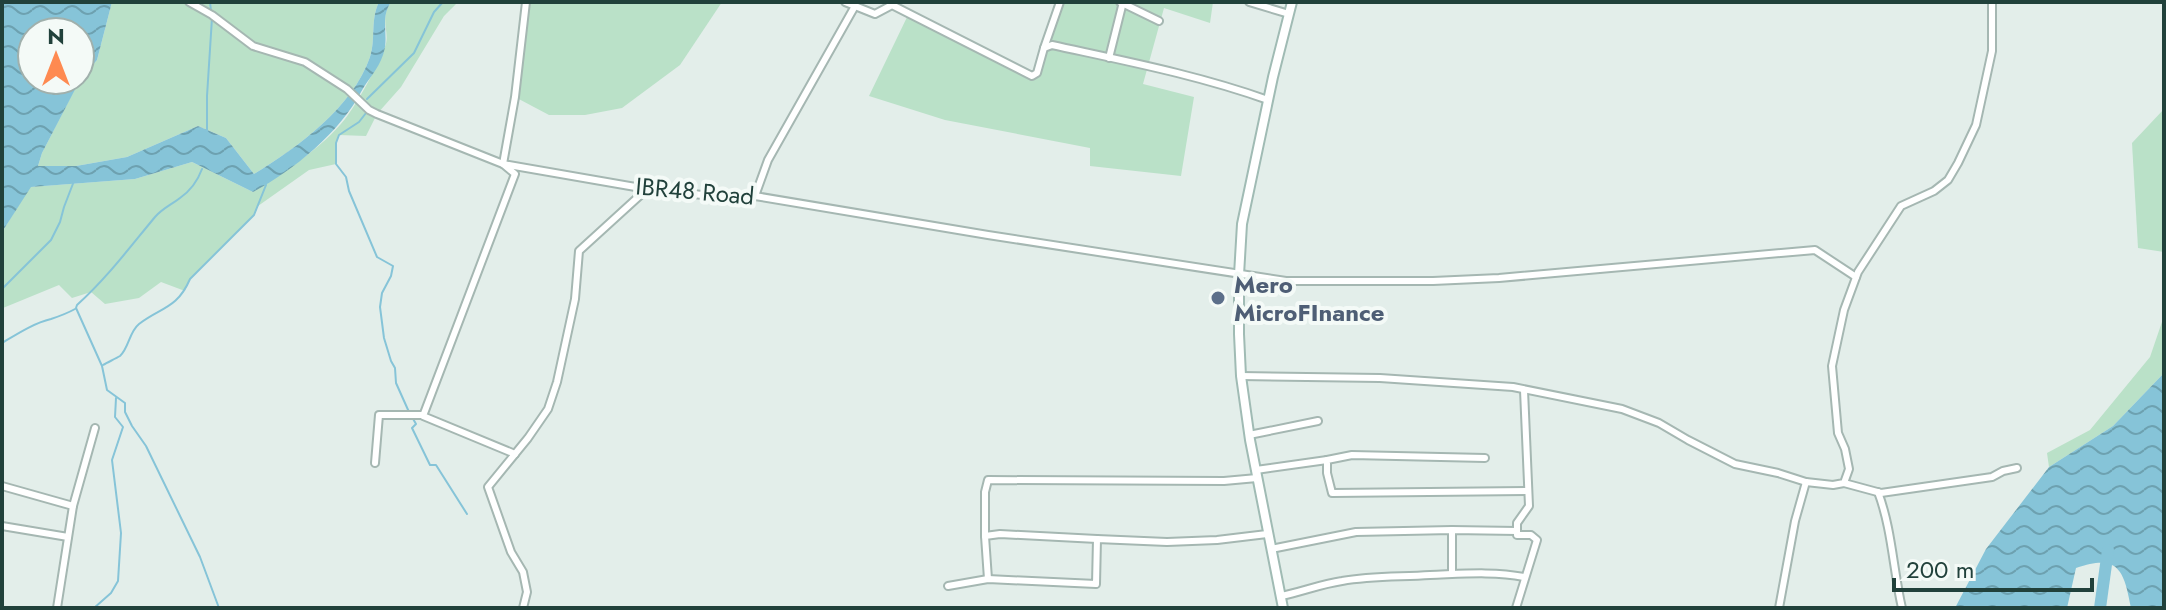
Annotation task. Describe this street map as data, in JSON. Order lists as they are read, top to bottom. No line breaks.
{"streets":{"street":["IBR48 Road"]},"places":["Mero MicroFInance"],"scale_bar":"200 m","north":"top"}
